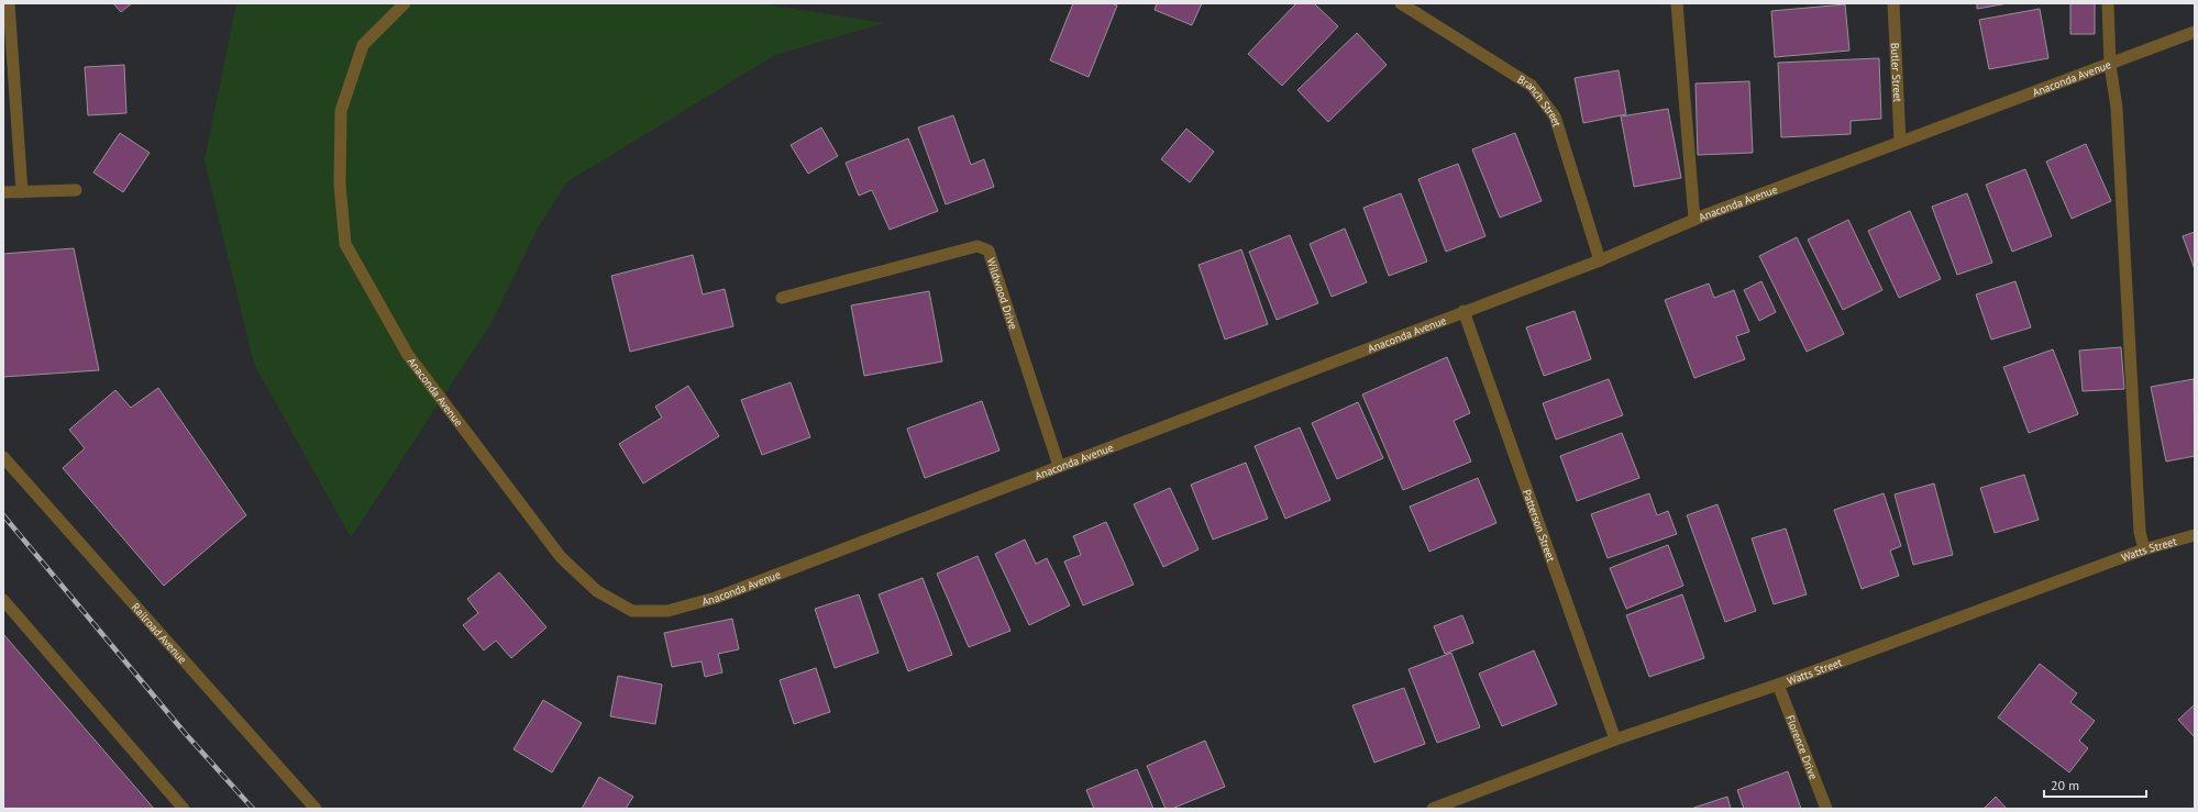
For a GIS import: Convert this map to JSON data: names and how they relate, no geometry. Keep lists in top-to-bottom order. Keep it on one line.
{"streets":{"street":["Butler Street","Anaconda Avenue","Branch Street","Wildwood Drive","Patterson Street","Watts Street","Railroad Avenue","Florence Drive"]},"crossings":[["Butler Street","Anaconda Avenue"],["Anaconda Avenue","Branch Street"],["Anaconda Avenue","Wildwood Drive"],["Anaconda Avenue","Patterson Street"],["Patterson Street","Watts Street"],["Watts Street","Florence Drive"]],"scale_bar":"20 m"}
